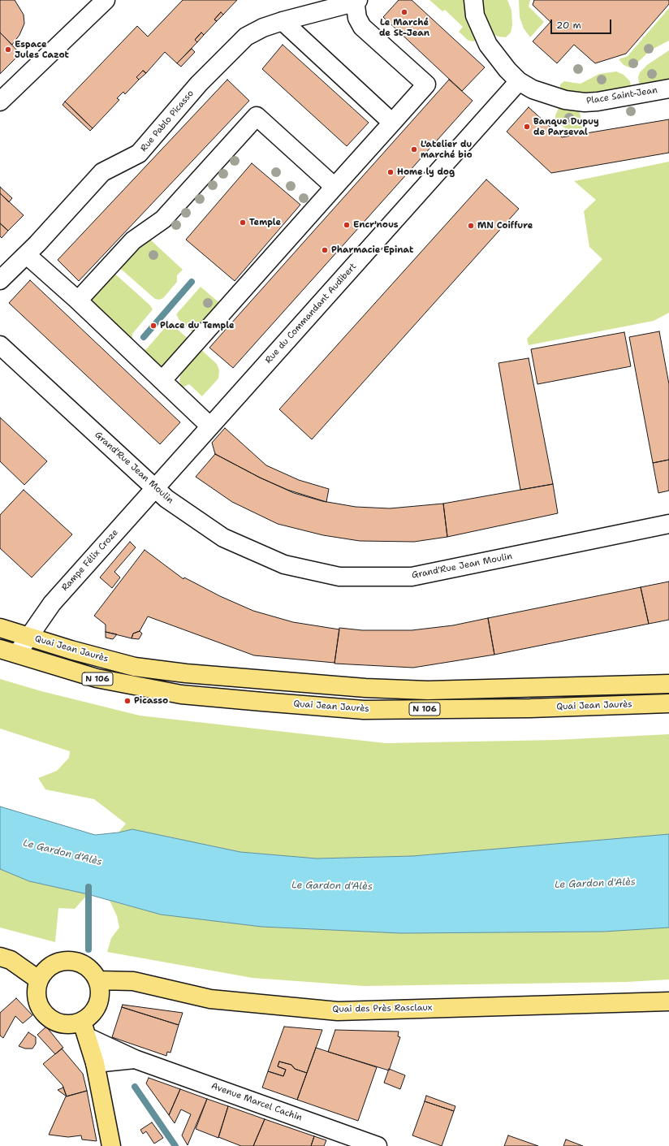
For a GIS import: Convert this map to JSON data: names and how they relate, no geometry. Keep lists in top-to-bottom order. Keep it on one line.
{"streets":{"main road":["Quai Jean Jaurès","N 106","Quai des Près Rasclaux"],"street":["Place Saint-Jean","Rue Pablo Picasso","Rue du Commandant Audibert","Grand'Rue Jean Moulin","Rampe Félix Croze","Avenue Marcel Cachin"]},"crossings":[["Place Saint-Jean","Rue du Commandant Audibert"],["Rue du Commandant Audibert","Grand'Rue Jean Moulin"],["Rue du Commandant Audibert","Rampe Félix Croze"],["Grand'Rue Jean Moulin","Rampe Félix Croze"],["Rampe Félix Croze","Quai Jean Jaurès"],["Quai des Près Rasclaux","Avenue Marcel Cachin"]],"water":["Le Gardon d'Alès"],"places":["Le Marché de St-Jean","Espace Jules Cazot","Banque Dupuy de Parseval","L'atelier du marché bio","Home ly dog","Temple","Encr'nous","MN Coiffure","Pharmacie Epinat","Place du Temple","Picasso"],"scale_bar":"20 m"}
